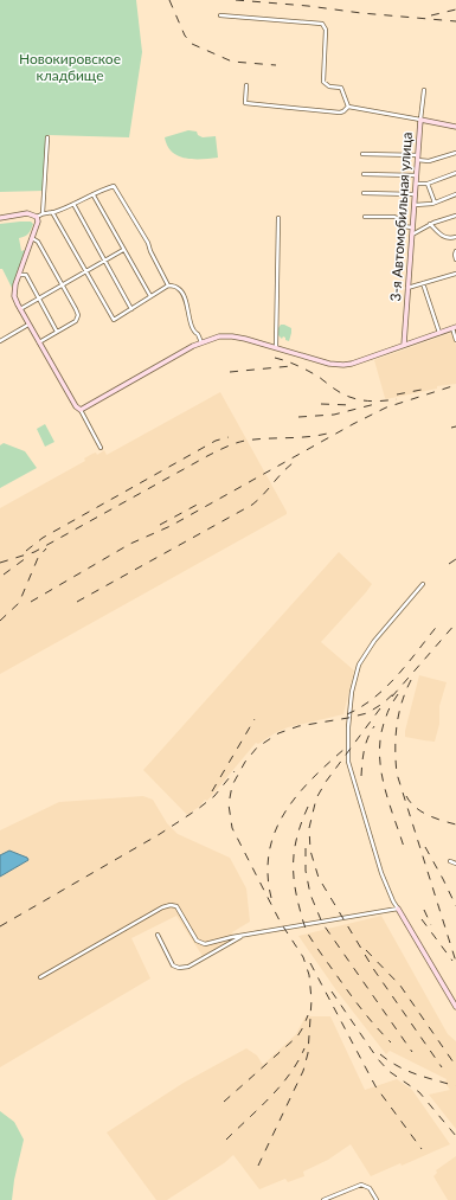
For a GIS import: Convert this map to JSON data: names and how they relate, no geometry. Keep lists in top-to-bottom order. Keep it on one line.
{"streets":{"street":["3-я Автомобильная улица"]},"parks":["Новокировское кладбище"]}
